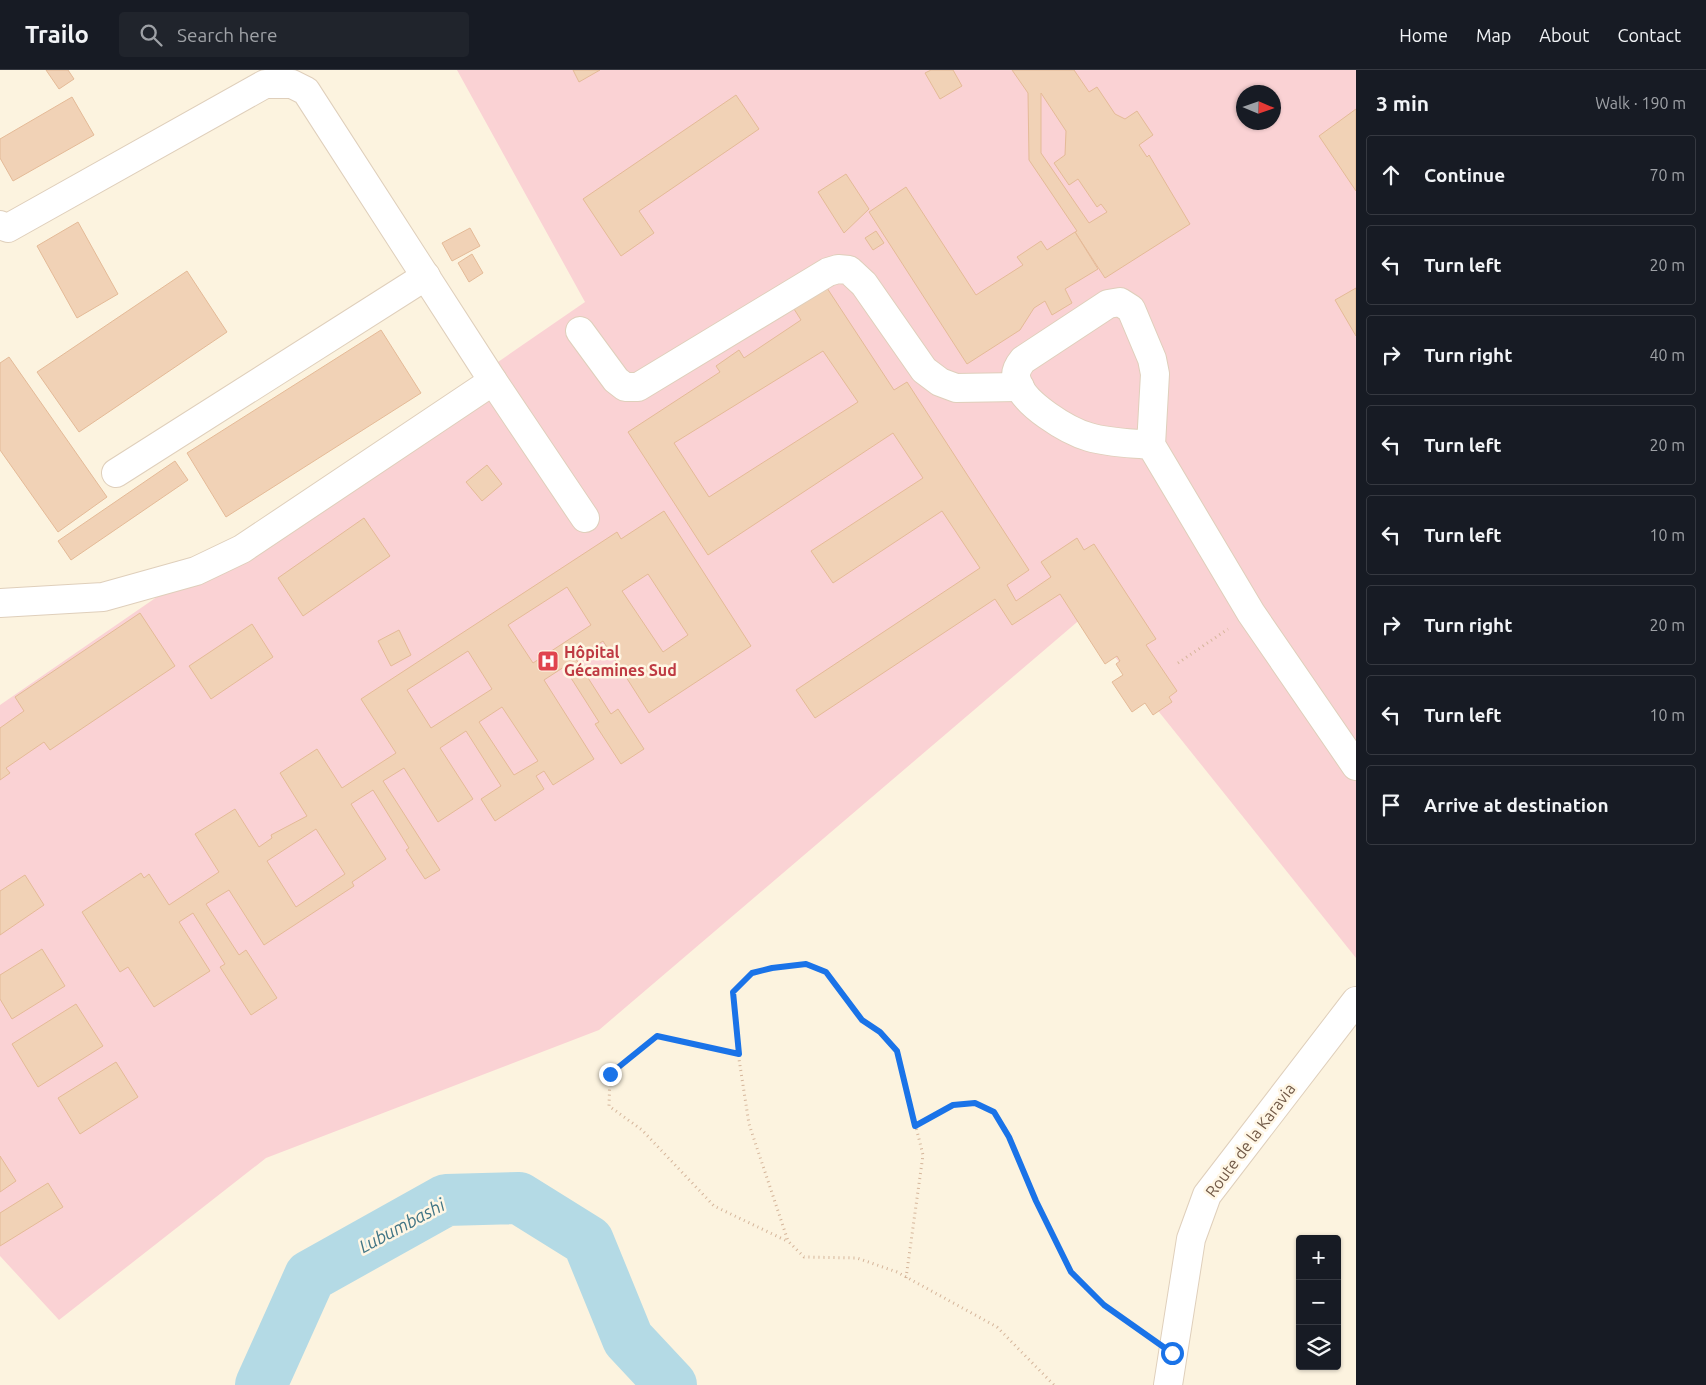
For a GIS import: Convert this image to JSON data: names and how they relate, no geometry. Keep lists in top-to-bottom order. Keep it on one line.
{"streets":{"street":["Route de la Karavia"]},"water":["Lubumbashi"],"places":{"hospital":["Hôpital Gécamines Sud"]},"north":"right","page":{"header":"Trailo","search":"Search here","nav":["Home","Map","About","Contact"],"heading":["3 min","Walk · 190 m"],"list":[["Continue","70 m"],["Turn left","20 m"],["Turn right","40 m"],["Turn left","20 m"],["Turn left","10 m"],["Turn right","20 m"],["Turn left","10 m"],"Arrive at destination"],"map_buttons":["+","−"]}}
